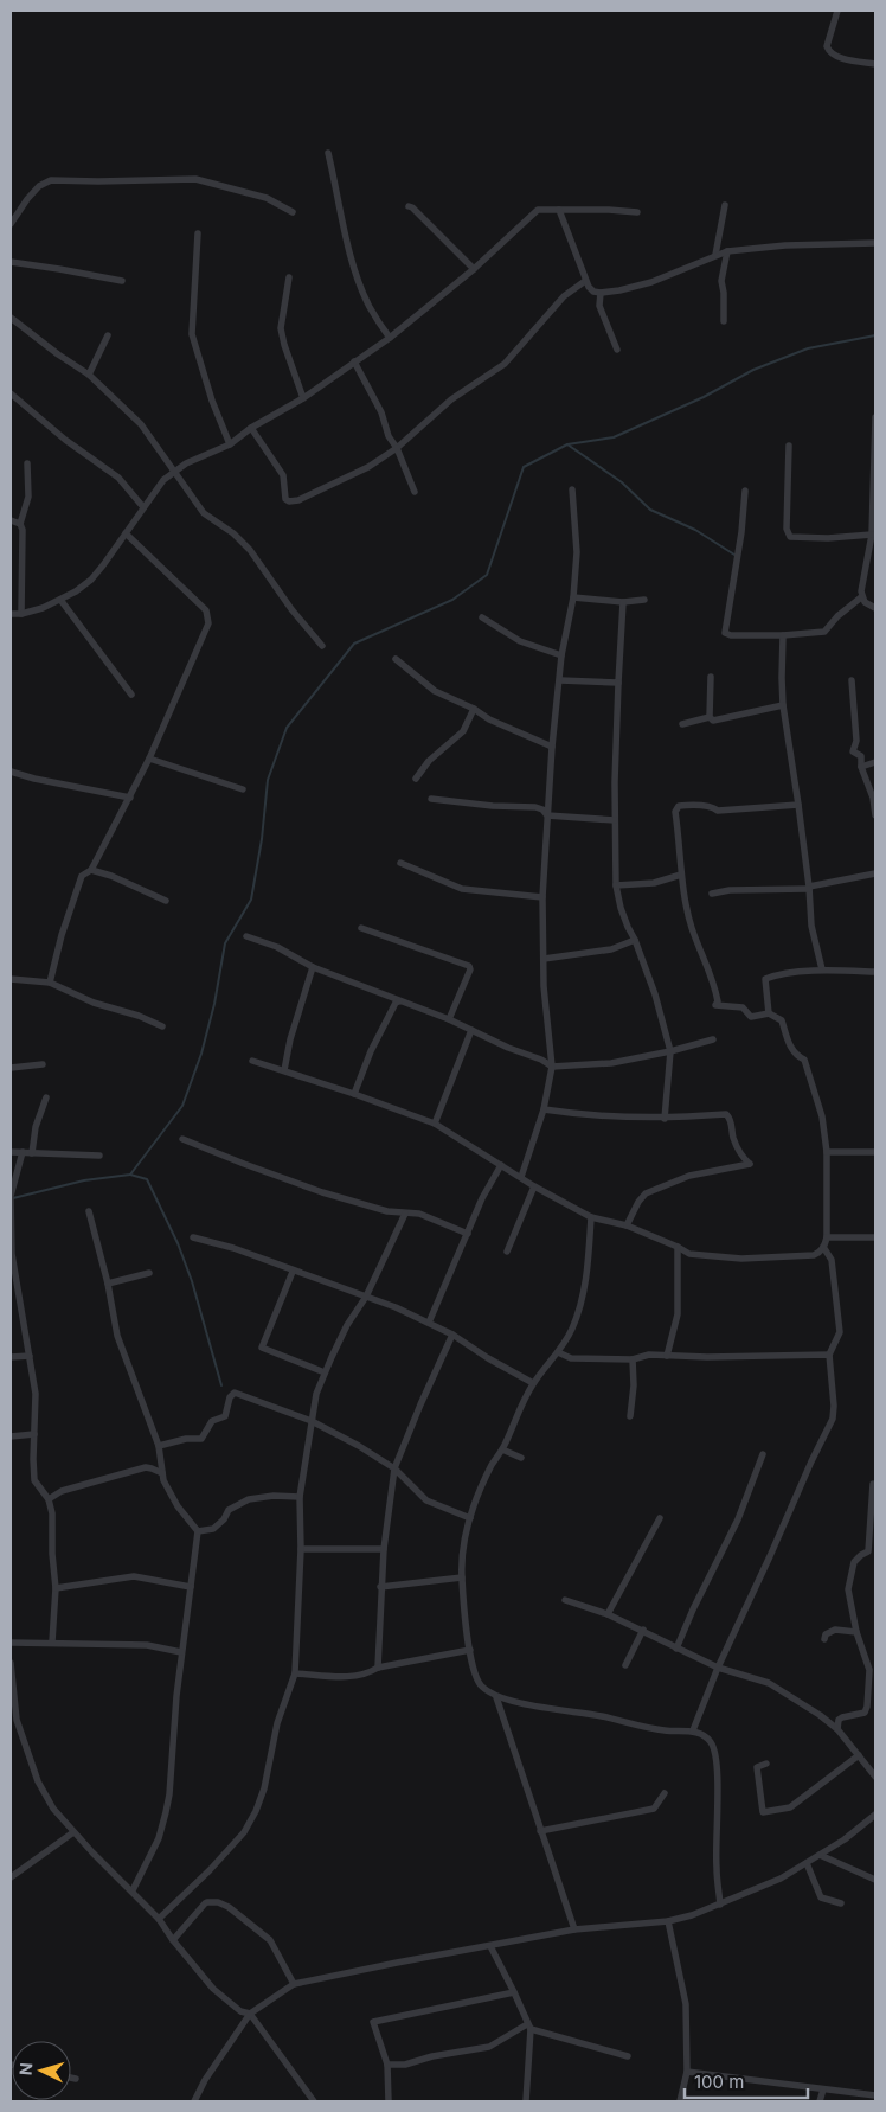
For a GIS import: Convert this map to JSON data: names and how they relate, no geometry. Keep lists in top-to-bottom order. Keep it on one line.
{"scale_bar":"100 m","north":"left"}
